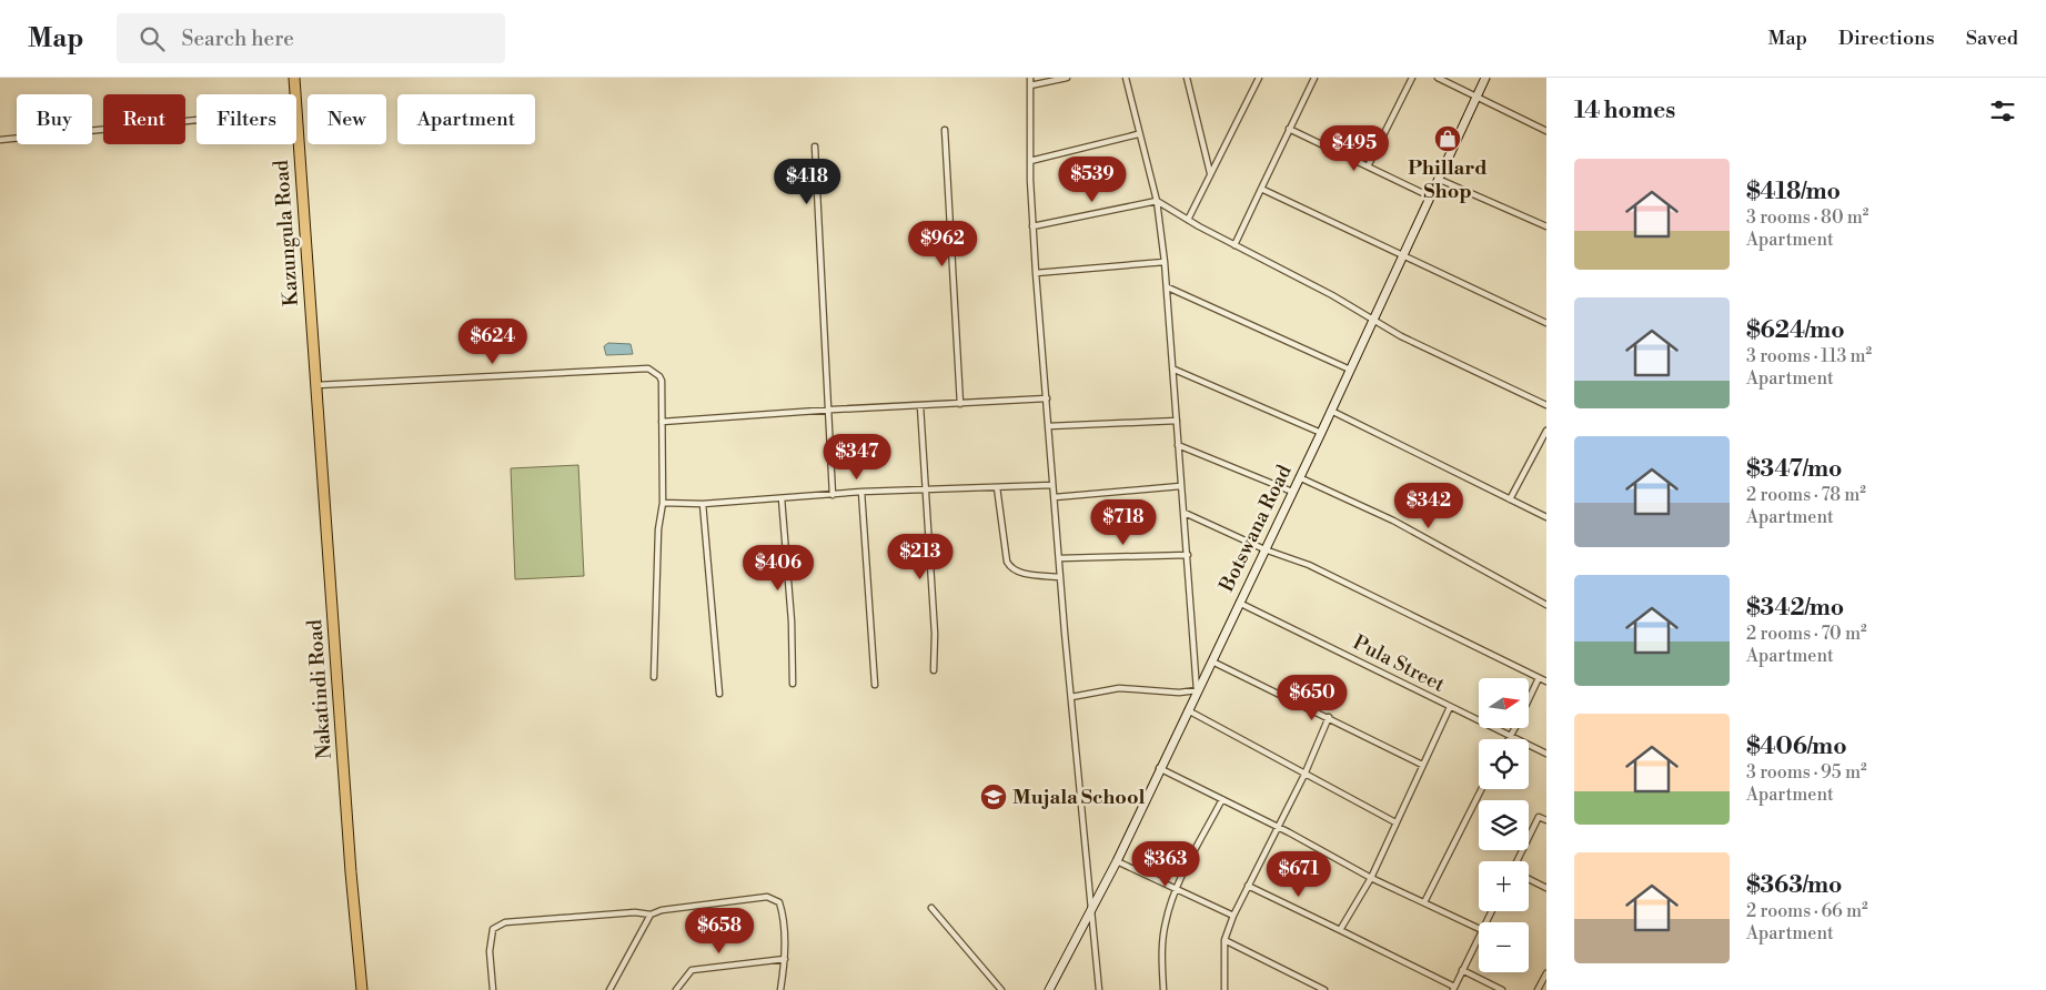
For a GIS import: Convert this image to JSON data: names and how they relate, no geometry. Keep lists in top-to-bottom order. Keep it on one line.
{"streets":{"highway":["Kazungula Road","Nakatindi Road"],"street":["Botswana Road","Pula Street"]},"crossings":[["Kazungula Road","Nakatindi Road"],["Botswana Road","Pula Street"]],"places":{"shop":["Phillard Shop"],"school or university":["Mujala School"]},"north":"right","page":{"header":"Map","search":"Search here","nav":["Map","Directions","Saved"],"heading":"14 homes","chip":["Buy","Rent","Filters","New","Apartment"],"price":["$495","$539","$418","$962","$624","$347","$342","$718","$213","$406","$650","$363","$671","$658"],"list":[{"name":"$418/mo","note":"3 rooms · 80 m² · Apartment"},{"name":"$624/mo","note":"3 rooms · 113 m² · Apartment"},{"name":"$347/mo","note":"2 rooms · 78 m² · Apartment"},{"name":"$342/mo","note":"2 rooms · 70 m² · Apartment"},{"name":"$406/mo","note":"3 rooms · 95 m² · Apartment"},{"name":"$363/mo","note":"2 rooms · 66 m² · Apartment"}],"map_buttons":["+","−"]}}
